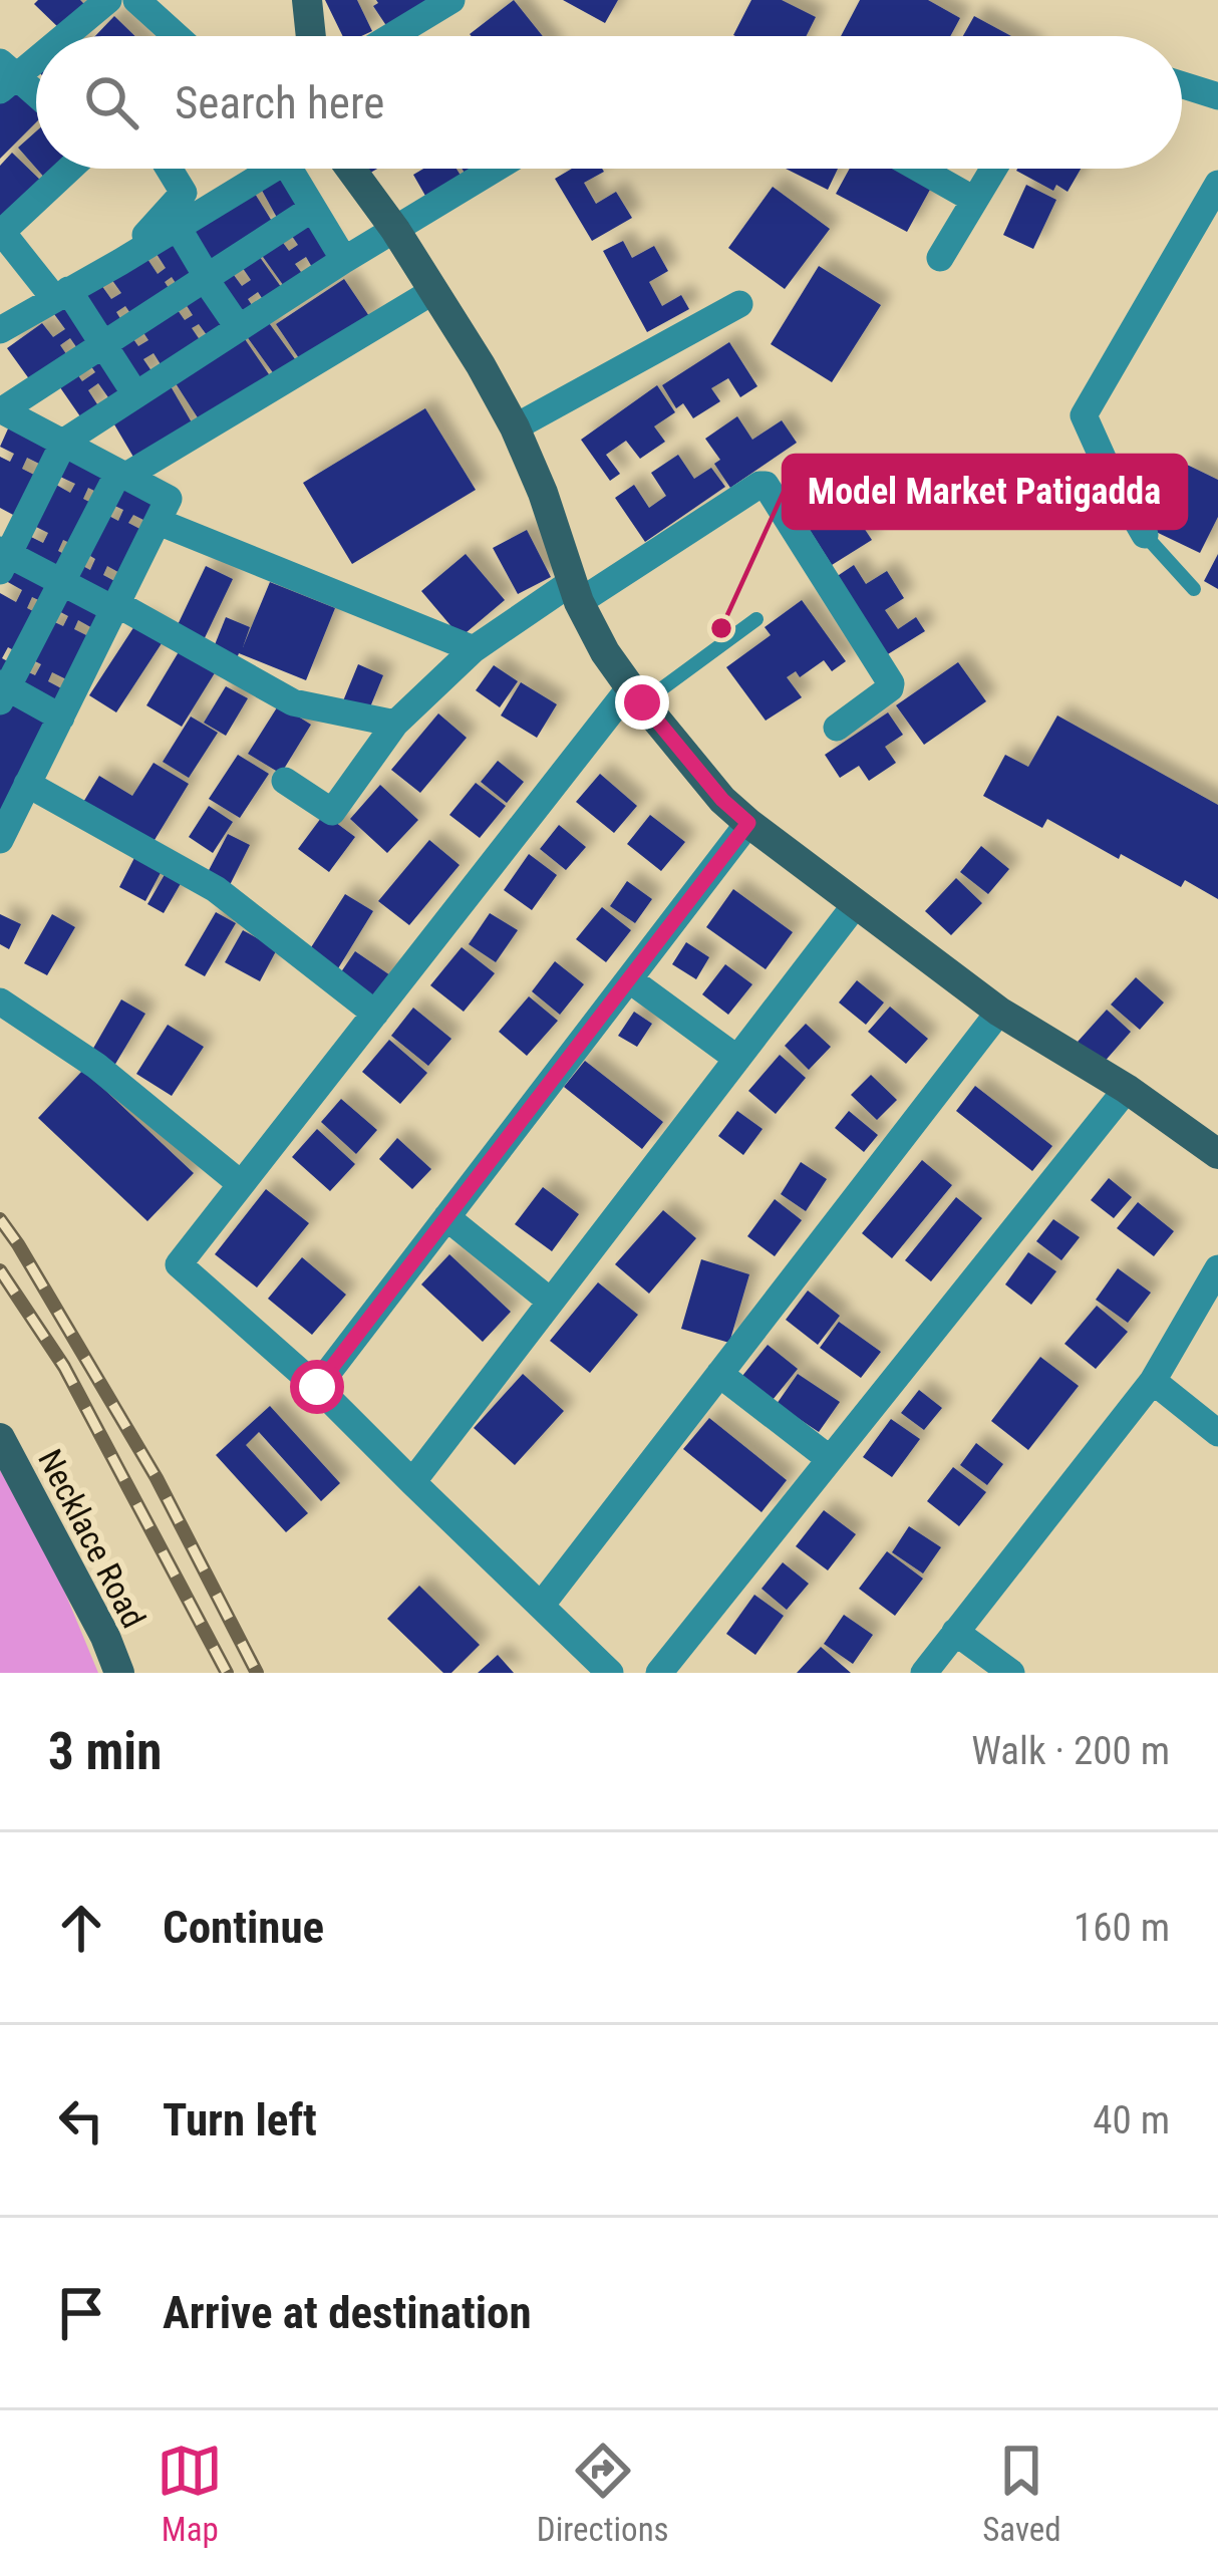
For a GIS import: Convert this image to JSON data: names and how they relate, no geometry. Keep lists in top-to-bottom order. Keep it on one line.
{"streets":{"street":["Necklace Road"]},"places":["Model Market Patigadda"],"page":{"search":"Search here","heading":["3 min","Walk · 200 m"],"list":[["Continue","160 m"],["Turn left","40 m"],"Arrive at destination"],"nav":["Map","Directions","Saved"]}}
